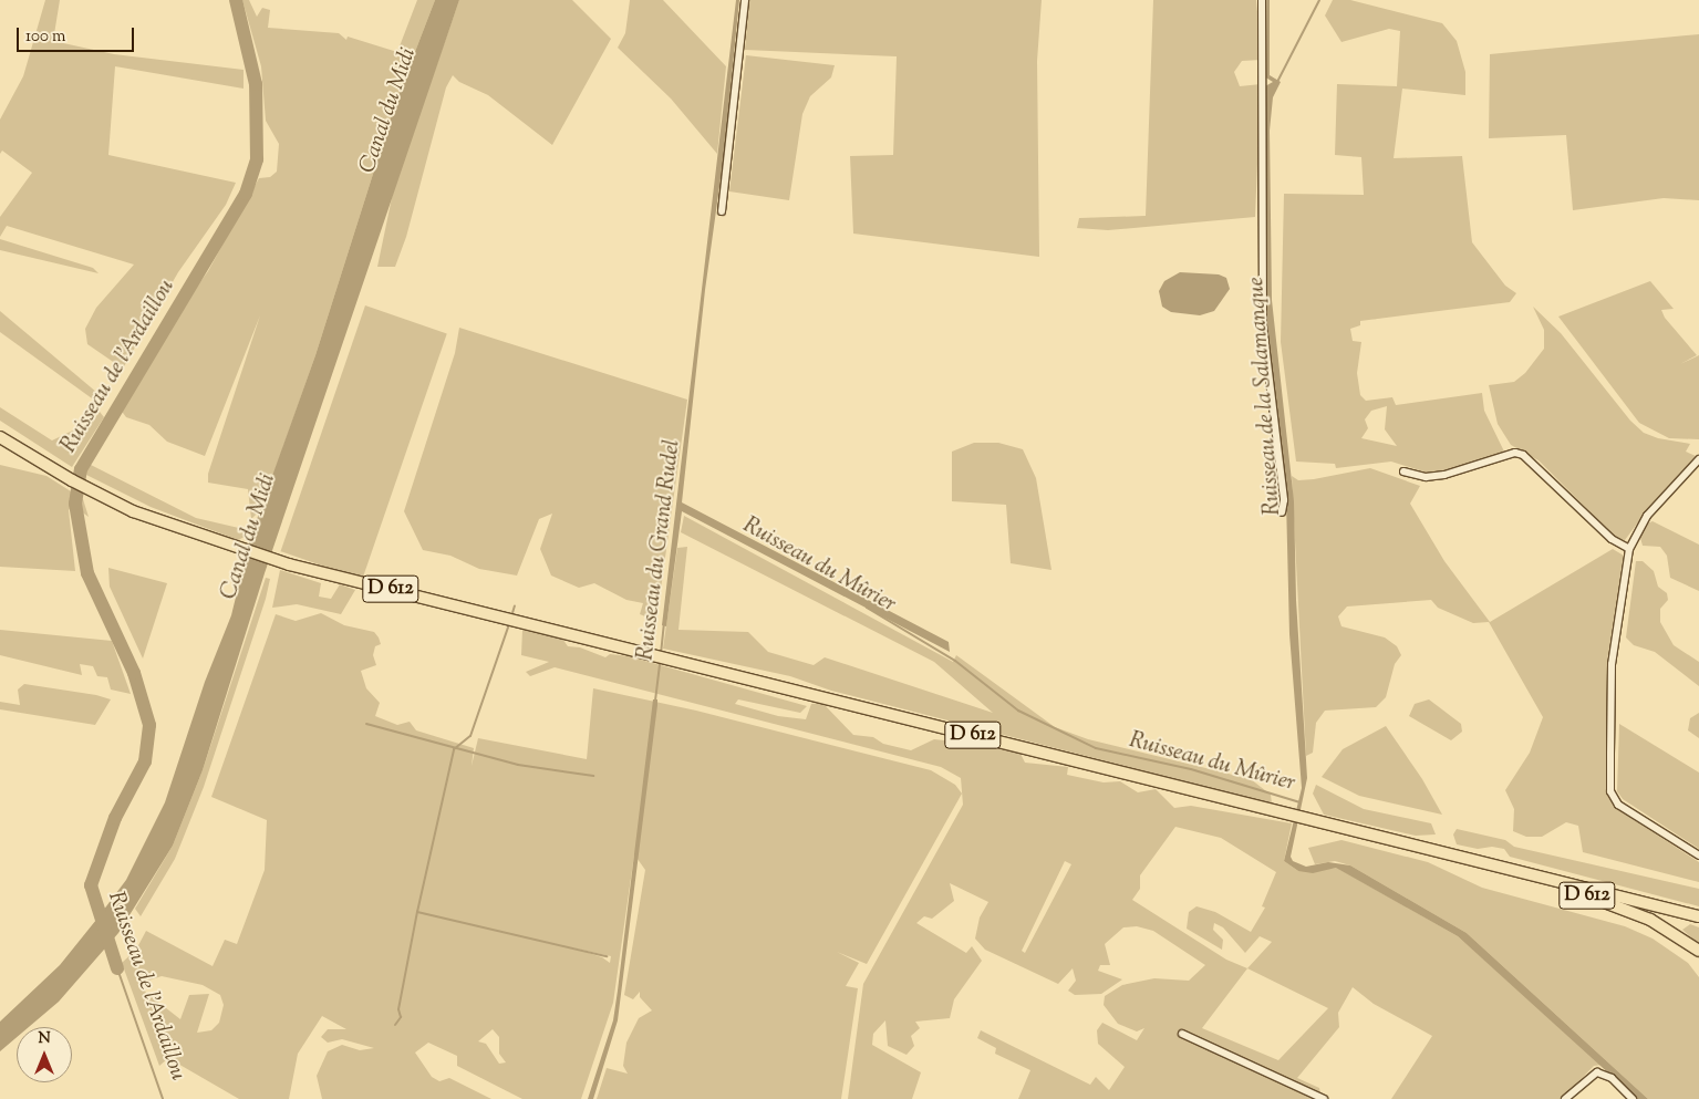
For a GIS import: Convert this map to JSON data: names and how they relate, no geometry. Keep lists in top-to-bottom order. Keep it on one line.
{"streets":{"highway":["D 612"]},"water":["Canal du Midi","Ruisseau de l'Ardaillou","Ruisseau de la Salamanque","Ruisseau du Grand Rudel","Ruisseau du Mûrier"],"scale_bar":"100 m","north":"top"}
